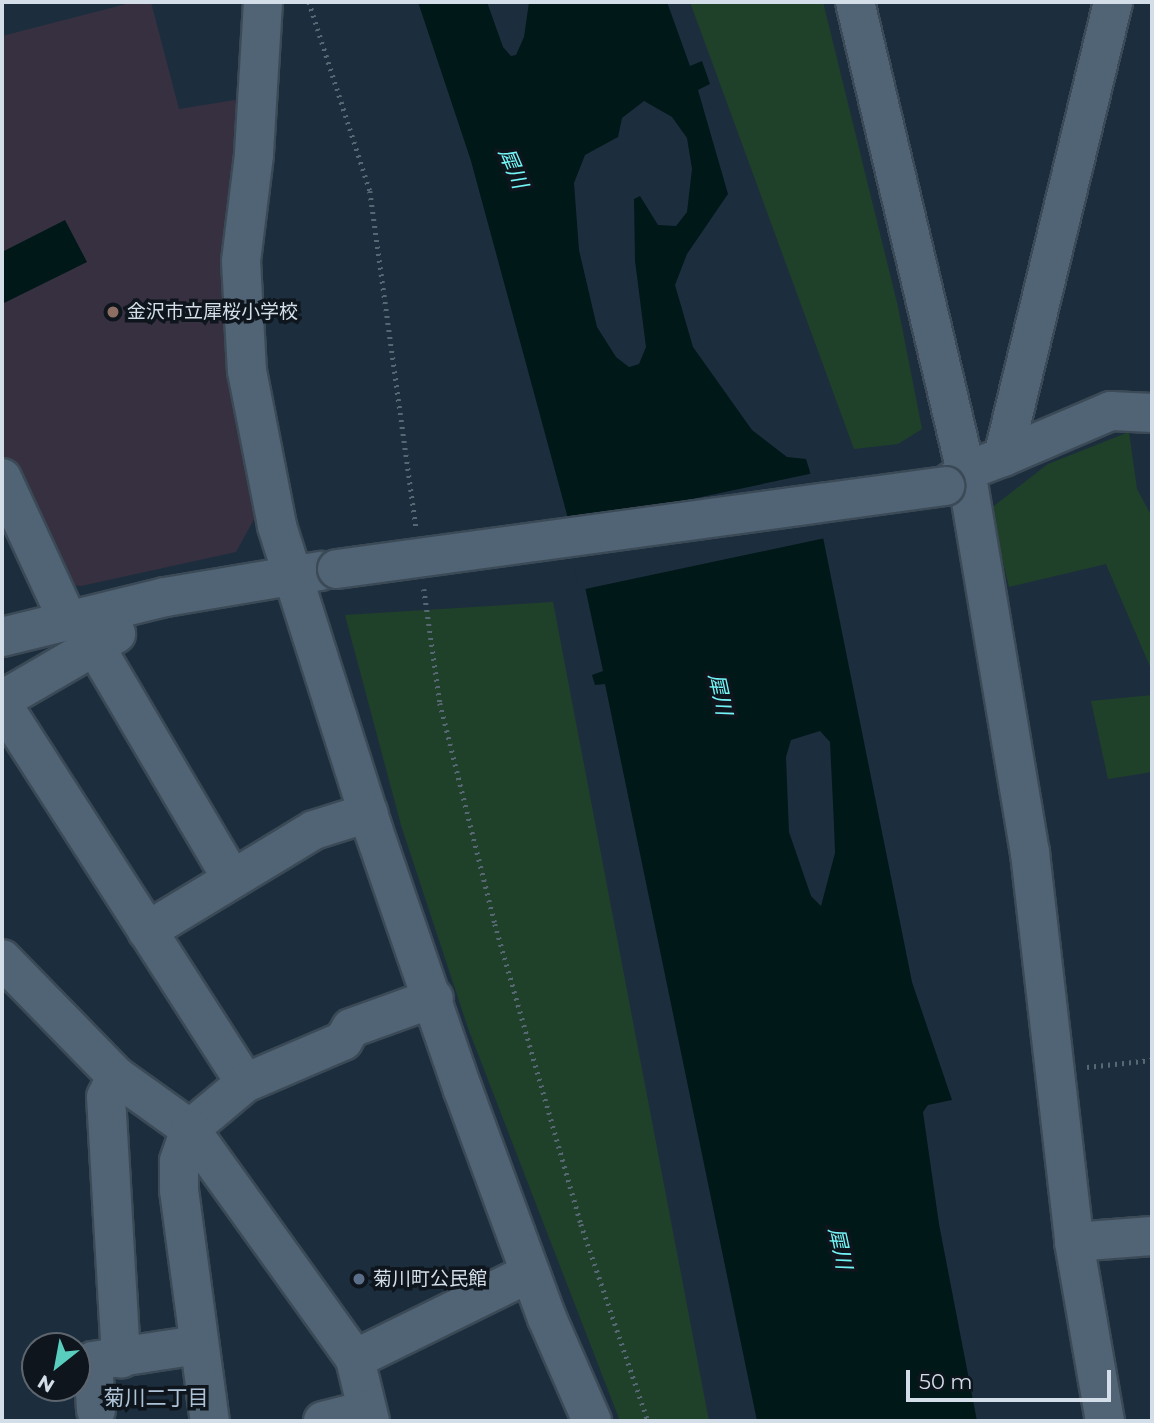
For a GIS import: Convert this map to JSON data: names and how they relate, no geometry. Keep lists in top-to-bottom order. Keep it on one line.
{"districts":["菊川二丁目"],"water":["犀川"],"places":["金沢市立犀桜小学校","菊川町公民館"],"scale_bar":"50 m","north":"bottom left"}
